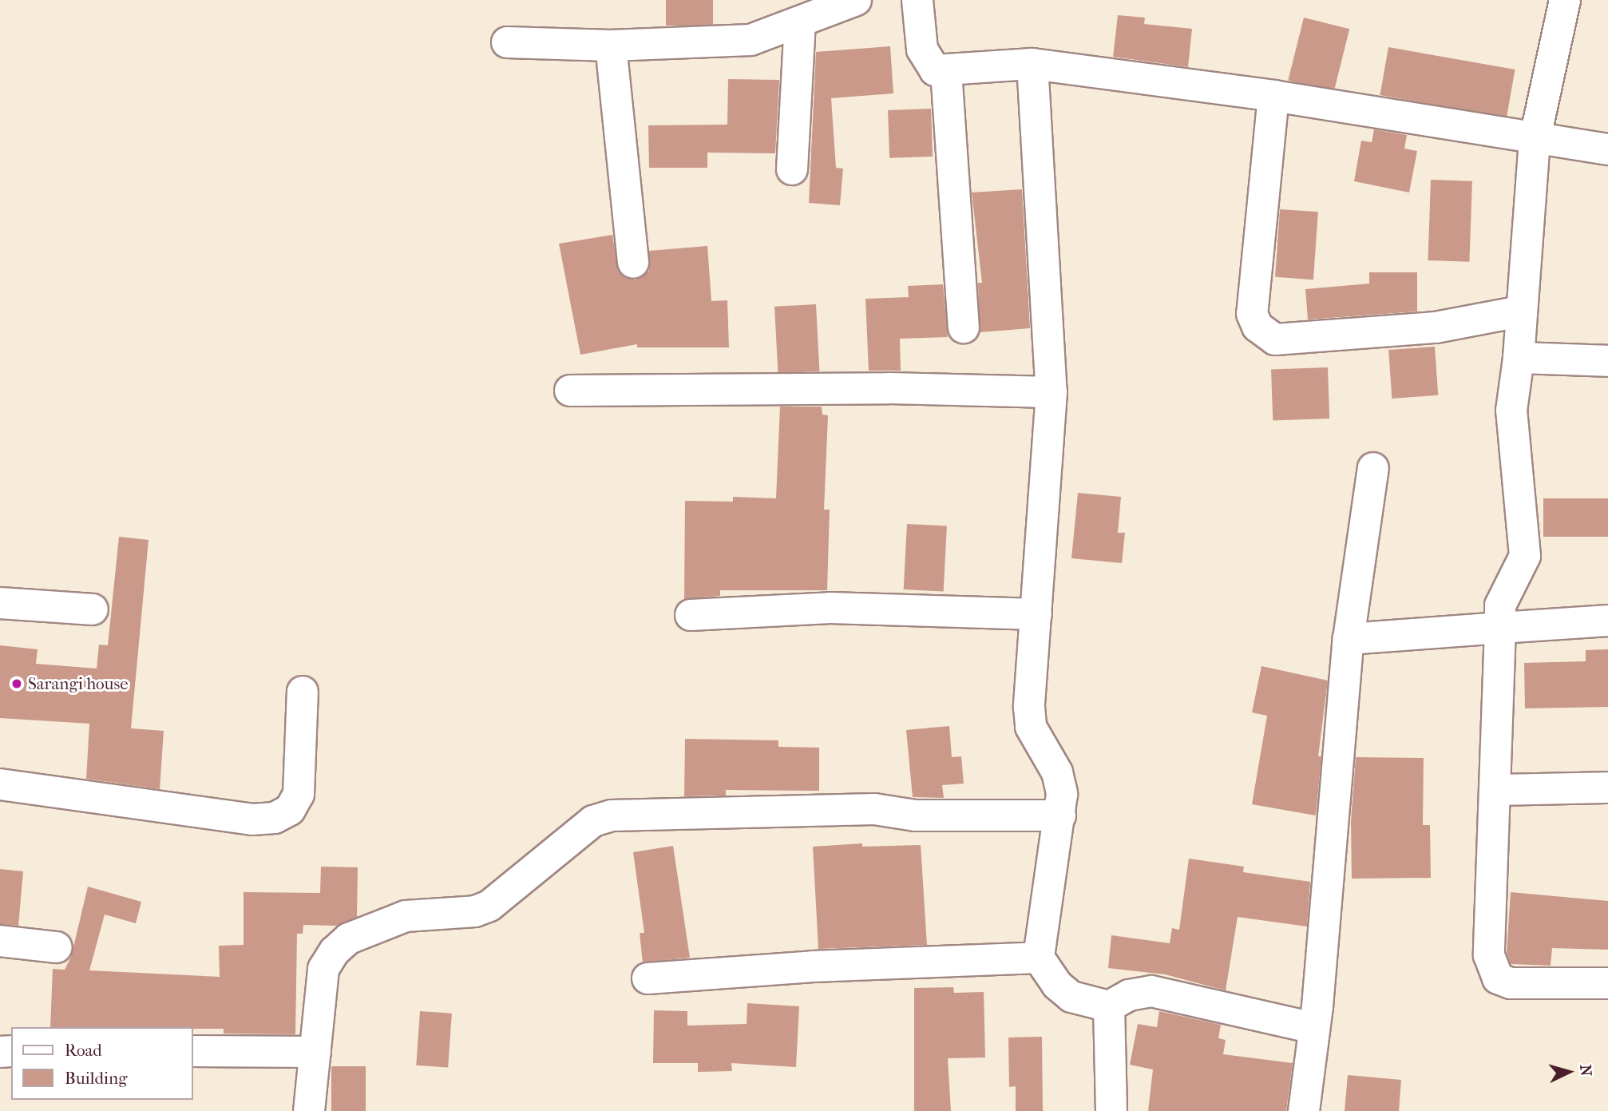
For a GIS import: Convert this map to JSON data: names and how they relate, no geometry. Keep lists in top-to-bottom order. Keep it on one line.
{"places":["Sarangi house"],"legend":["Road","Building"],"north":"right"}
